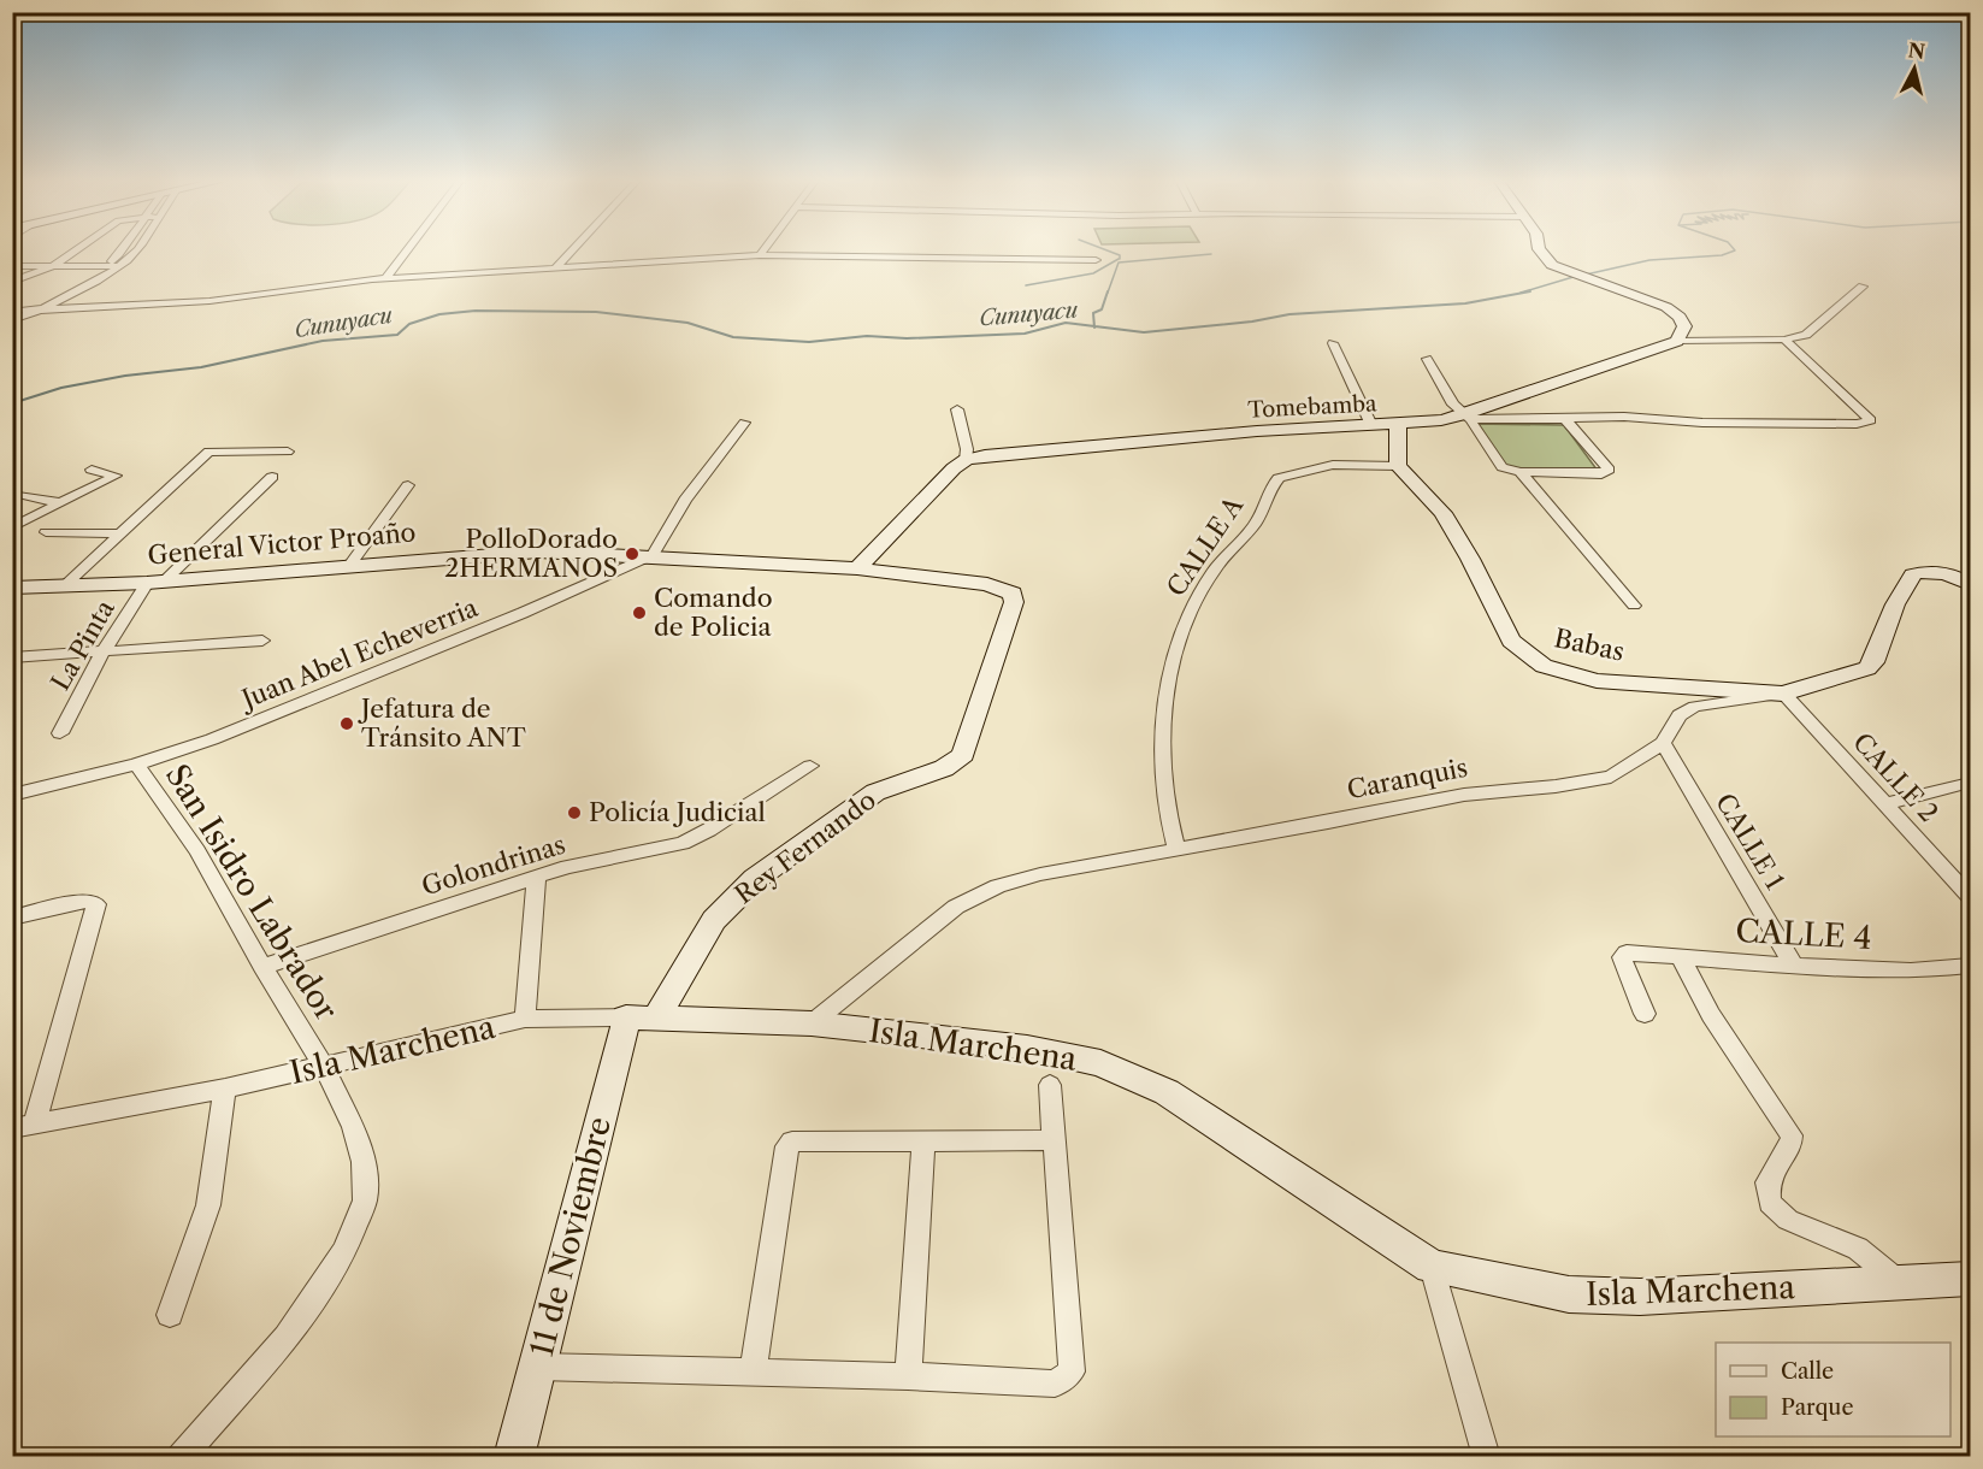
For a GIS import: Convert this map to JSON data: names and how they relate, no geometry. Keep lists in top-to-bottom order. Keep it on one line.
{"streets":{"street":["Tomebamba","General Victor Proaño","CALLE A","La Pinta","Babas","Juan Abel Echeverria","CALLE 2","Caranquis","CALLE 1","Rey Fernando","Golondrinas","San Isidro Labrador","CALLE 4","Isla Marchena","11 de Noviembre"]},"crossings":[["General Victor Proaño","La Pinta"],["General Victor Proaño","Juan Abel Echeverria"],["General Victor Proaño","Rey Fernando"],["CALLE A","Babas"],["CALLE A","Caranquis"],["Babas","CALLE 2"],["Babas","Caranquis"],["Juan Abel Echeverria","San Isidro Labrador"],["CALLE 2","Caranquis"],["Caranquis","CALLE 1"],["Caranquis","Isla Marchena"],["CALLE 1","CALLE 4"],["Rey Fernando","Isla Marchena"],["Rey Fernando","11 de Noviembre"],["Golondrinas","San Isidro Labrador"],["San Isidro Labrador","Isla Marchena"],["Isla Marchena","11 de Noviembre"]],"water":["Cunuyacu"],"places":["PolloDorado 2HERMANOS","Comando de Policia","Jefatura de Tránsito ANT","Policía Judicial"],"legend":["Calle","Parque"],"north":"top"}
